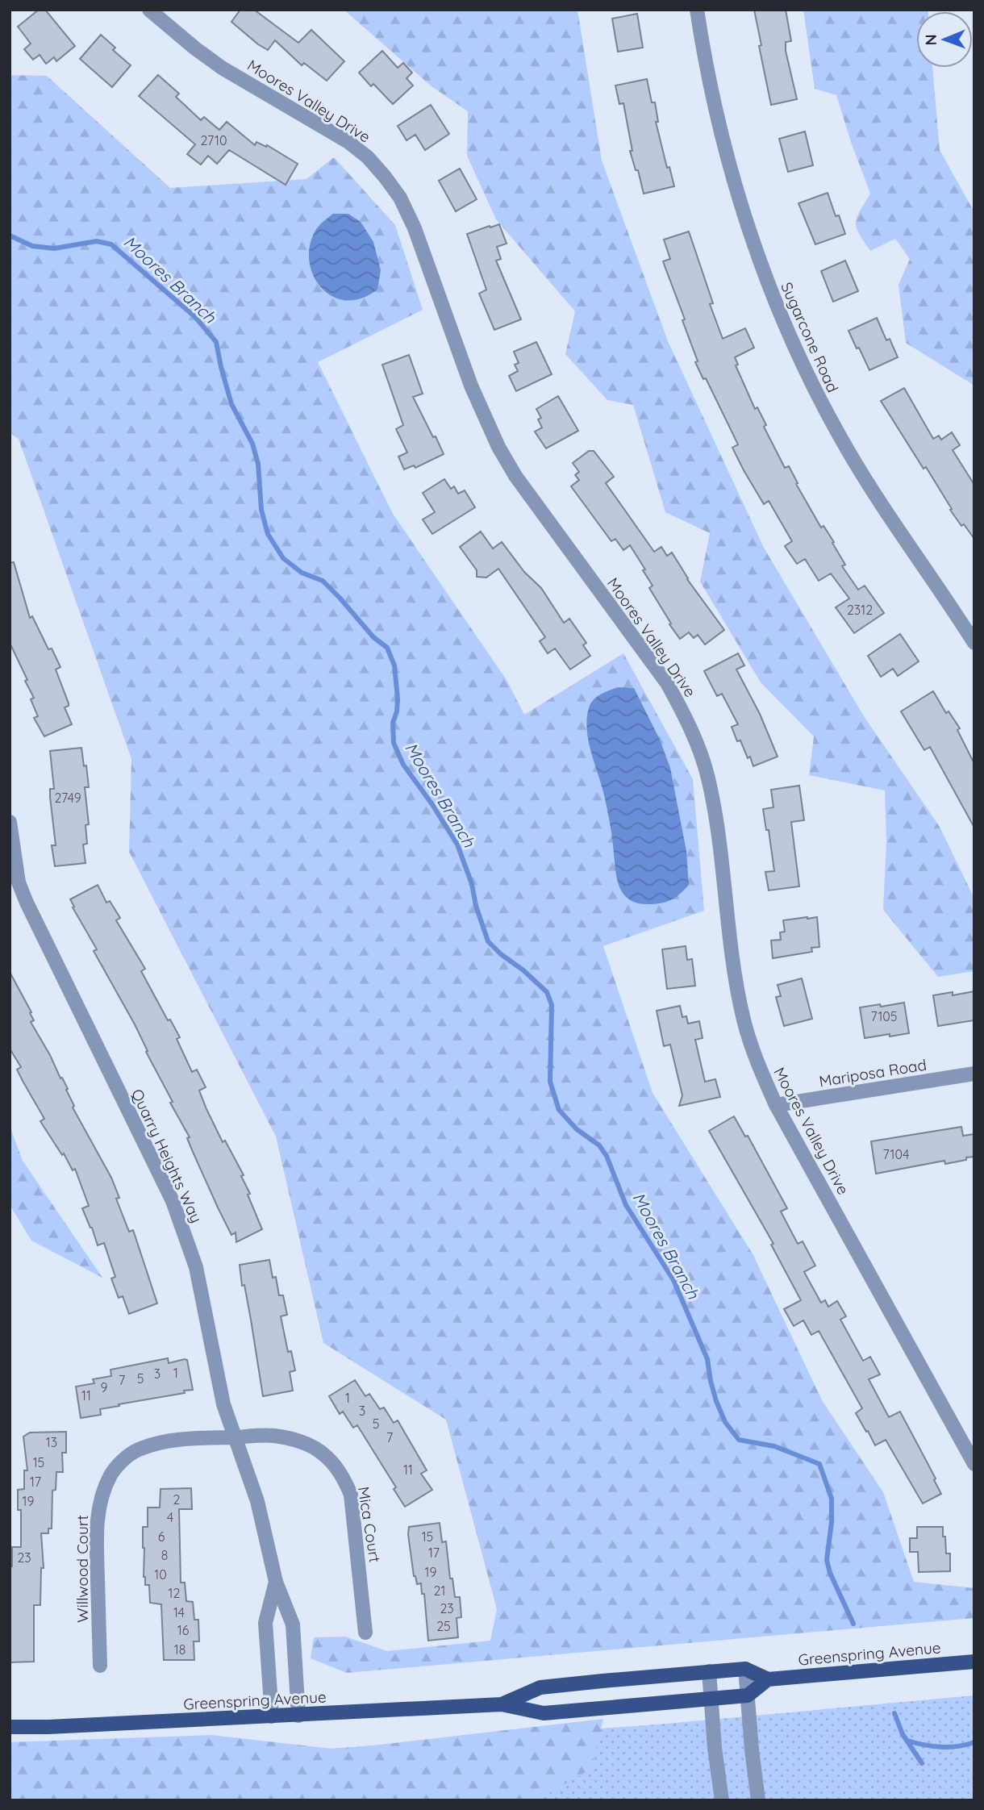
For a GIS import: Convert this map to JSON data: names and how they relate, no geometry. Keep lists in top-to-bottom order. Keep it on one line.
{"streets":{"main road":["Greenspring Avenue"],"street":["Moores Valley Drive","Sugarcone Road","Mariposa Road","Quarry Heights Way","Mica Court","Willwood Court"]},"crossings":[["Moores Valley Drive","Mariposa Road"],["Quarry Heights Way","Mica Court"],["Quarry Heights Way","Willwood Court"],["Quarry Heights Way","Greenspring Avenue"],["Mica Court","Willwood Court"]],"water":["Moores Branch"],"house_numbers":["2710","2312","2749","7105","7104","1","3","5","7","9","11","1","3","5","7","13","15","11","17","2","19","4","6","15","17","8","23","19","10","21","12","23","14","25","16","18"],"north":"left"}
